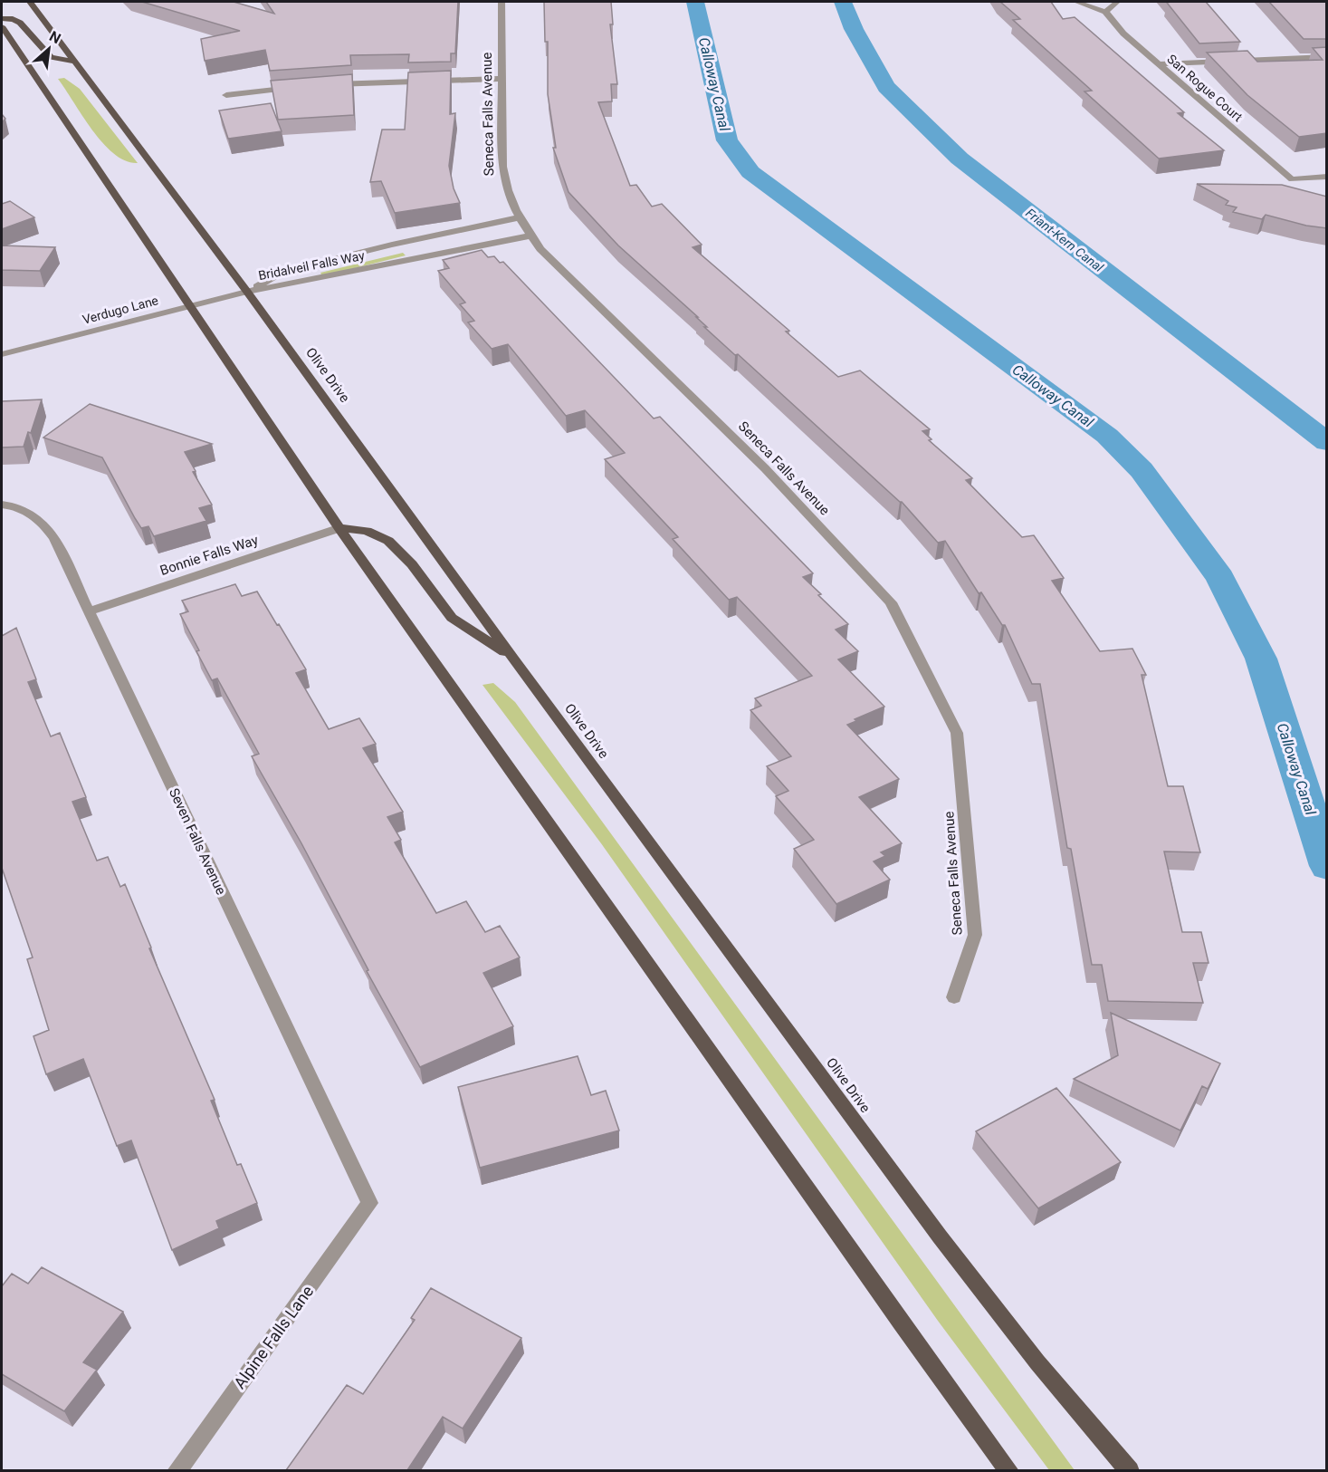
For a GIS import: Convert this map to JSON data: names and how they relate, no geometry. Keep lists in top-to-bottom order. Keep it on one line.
{"streets":{"main road":["Olive Drive"],"street":["San Rogue Court","Seneca Falls Avenue","Bridalveil Falls Way","Verdugo Lane","Bonnie Falls Way","Seven Falls Avenue","Alpine Falls Lane"]},"crossings":[["Seneca Falls Avenue","Bridalveil Falls Way"],["Bridalveil Falls Way","Verdugo Lane"],["Bridalveil Falls Way","Olive Drive"],["Verdugo Lane","Olive Drive"],["Bonnie Falls Way","Seven Falls Avenue"],["Seven Falls Avenue","Alpine Falls Lane"]],"water":["Calloway Canal","Friant-Kern Canal"],"north":"top right"}
